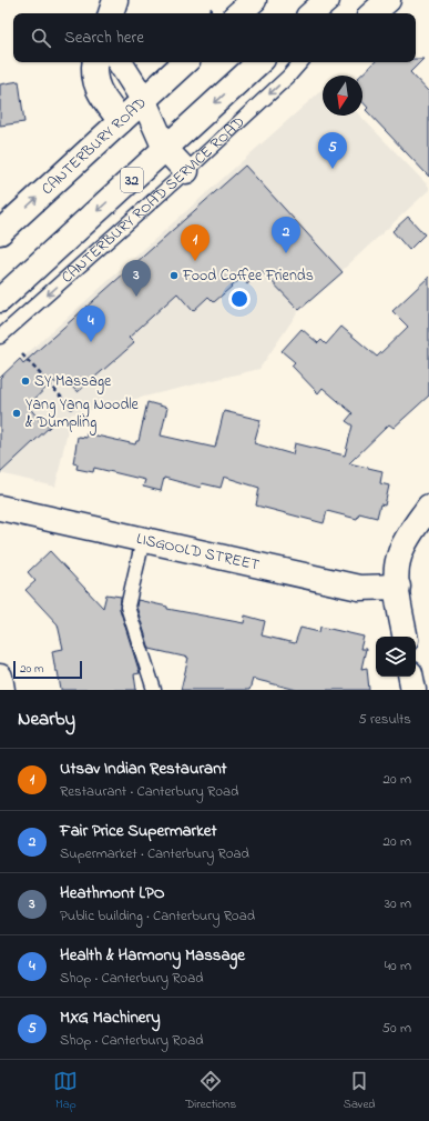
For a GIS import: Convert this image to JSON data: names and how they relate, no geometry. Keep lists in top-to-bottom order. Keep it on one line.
{"streets":{"main road":["CANTERBURY ROAD","32","LISGOOLD STREET"],"lane":["CANTERBURY ROAD SERVICE ROAD"]},"one_way":["CANTERBURY ROAD SERVICE ROAD"],"places":["Food Coffee Friends","SY Massage","Yang Yang Noodle & Dumpling"],"scale_bar":"20 m","north":"bottom","page":{"search":"Search here","pins":["5","2","1","3","4"],"scale":"20 m","heading":["Nearby","5 results"],"list":[{"mark":"1","name":"Utsav Indian Restaurant","note":"Restaurant · Canterbury Road","value":"20 m"},{"mark":"2","name":"Fair Price Supermarket","note":"Supermarket · Canterbury Road","value":"20 m"},{"mark":"3","name":"Heathmont LPO","note":"Public building · Canterbury Road","value":"30 m"},{"mark":"4","name":"Health & Harmony Massage","note":"Shop · Canterbury Road","value":"40 m"},{"mark":"5","name":"MXG Machinery","note":"Shop · Canterbury Road","value":"50 m"}],"nav":["Map","Directions","Saved"]}}
